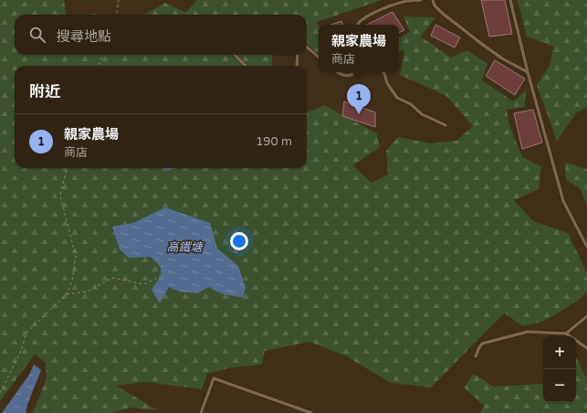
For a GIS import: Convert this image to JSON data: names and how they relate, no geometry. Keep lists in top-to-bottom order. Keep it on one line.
{"water":["高鐵塘"],"page":{"search":"搜尋地點","popup":["親家農場","商店"],"heading":"附近","pins":"1","list":[{"mark":"1","name":"親家農場","note":"商店","value":"190 m"}],"map_buttons":["+","−"]}}
